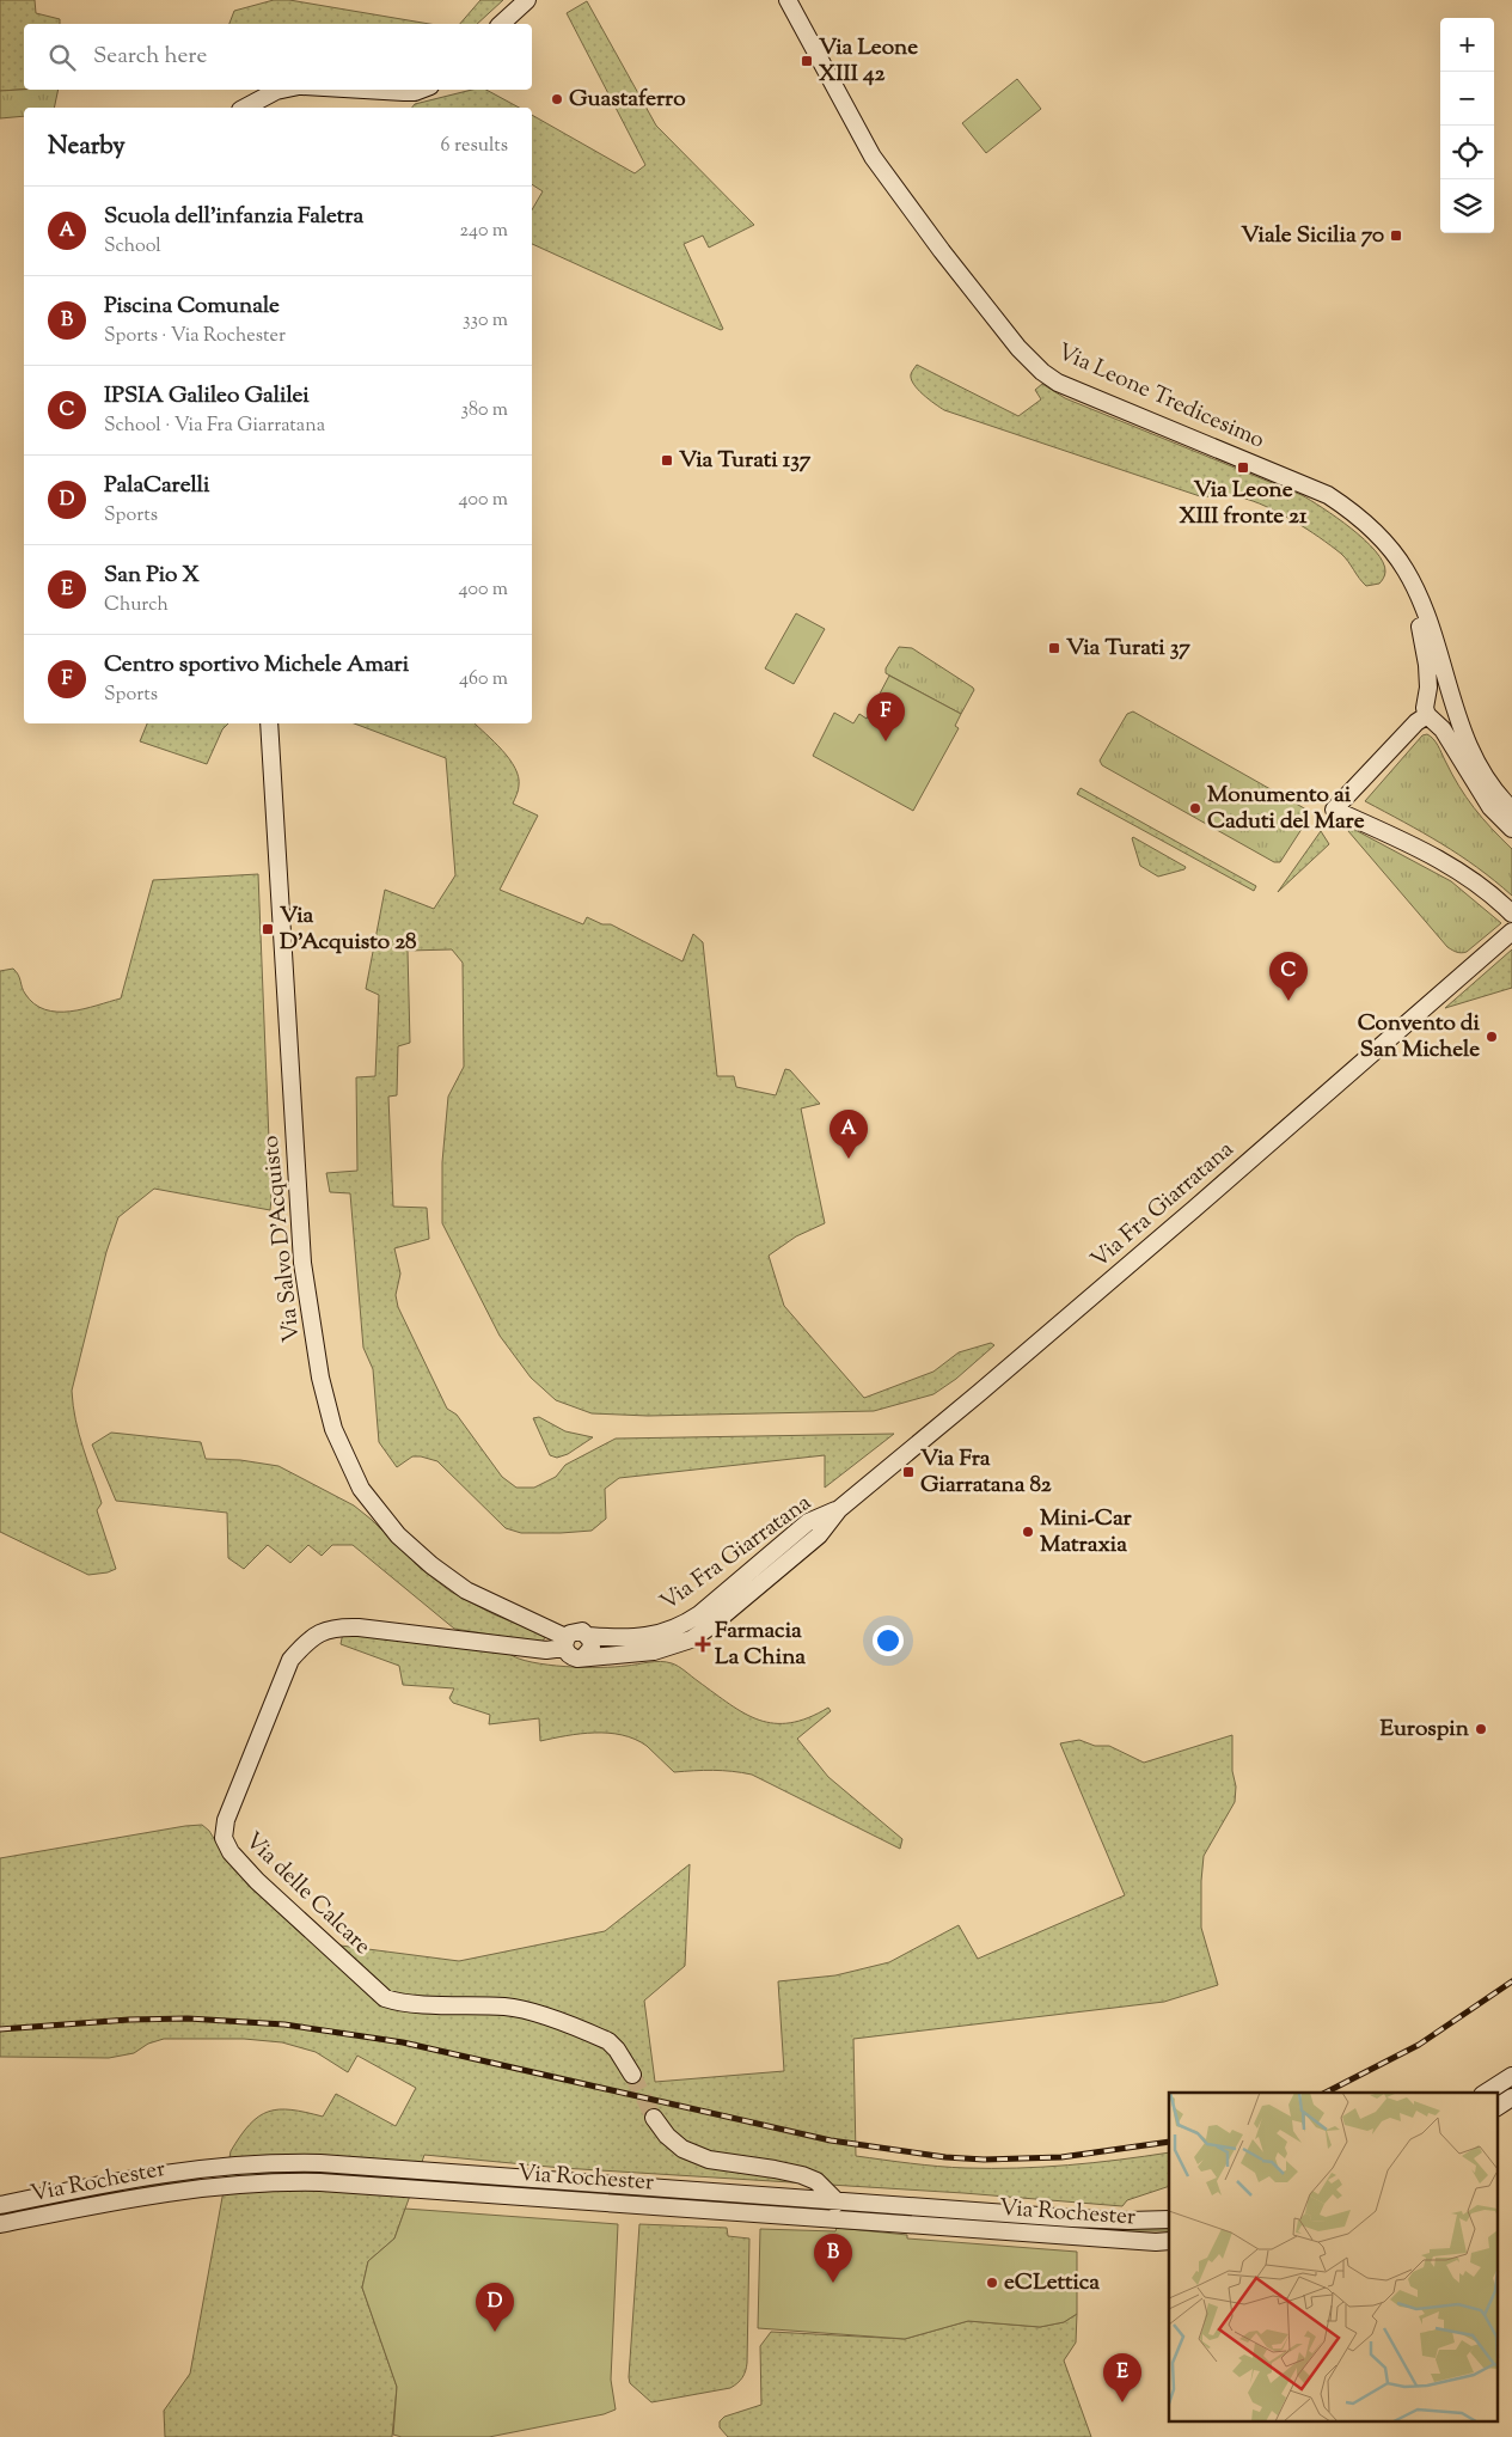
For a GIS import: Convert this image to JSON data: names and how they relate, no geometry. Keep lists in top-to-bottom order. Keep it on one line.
{"streets":{"main road":["Via Leone Tredicesimo","Via Fra Giarratana","Via Salvo D'Acquisto","Via delle Calcare","Via Rochester"]},"crossings":[["Via Fra Giarratana","Via Salvo D'Acquisto"],["Via Fra Giarratana","Via delle Calcare"],["Via Salvo D'Acquisto","Via delle Calcare"]],"places":{"transit":["Via Leone XIII 42","Viale Sicilia 70","Via Turati 137","Via Leone XIII fronte 21","Via Turati 37","Via D'Acquisto 28","Via Fra Giarratana 82"],"other":["Guastaferro","Monumento ai Caduti del Mare","Convento di San Michele","Mini-Car Matraxia","Eurospin","eCLettica"],"health":["Farmacia La China"]},"page":{"map_buttons":["+","−"],"search":"Search here","heading":["Nearby","6 results"],"list":[{"mark":"A","name":"Scuola dell'infanzia Faletra","note":"School","value":"240 m"},{"mark":"B","name":"Piscina Comunale","note":"Sports · Via Rochester","value":"330 m"},{"mark":"C","name":"IPSIA Galileo Galilei","note":"School · Via Fra Giarratana","value":"380 m"},{"mark":"D","name":"PalaCarelli","note":"Sports","value":"400 m"},{"mark":"E","name":"San Pio X","note":"Church","value":"400 m"},{"mark":"F","name":"Centro sportivo Michele Amari","note":"Sports","value":"460 m"}],"pins":["F","C","A","B","D","E"]}}
